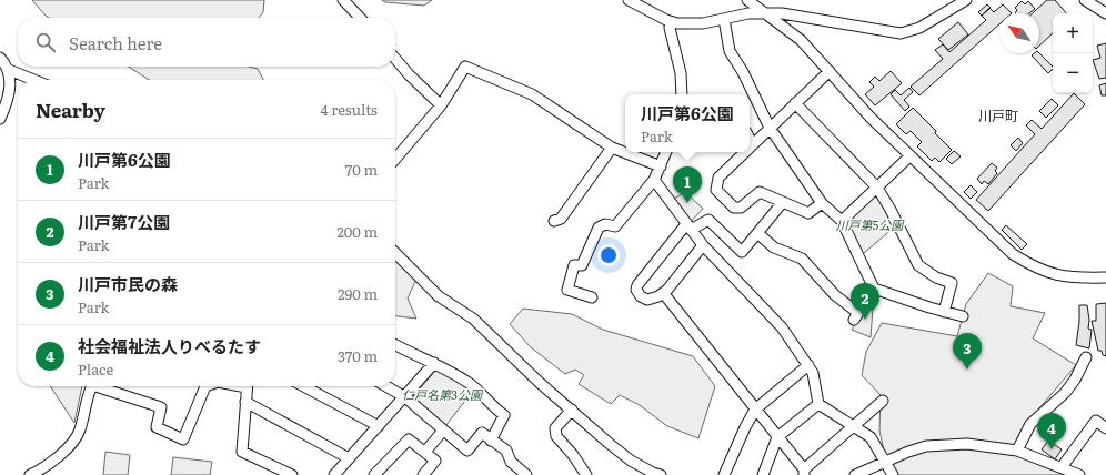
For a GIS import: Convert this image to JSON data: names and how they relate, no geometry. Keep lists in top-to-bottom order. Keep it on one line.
{"districts":["川戸町"],"parks":["川戸第5公園","仁戸名第3公園"],"north":"top left","page":{"map_buttons":["+","−"],"search":"Search here","heading":["Nearby","4 results"],"popup":["川戸第6公園","Park"],"list":[{"mark":"1","name":"川戸第6公園","note":"Park","value":"70 m"},{"mark":"2","name":"川戸第7公園","note":"Park","value":"200 m"},{"mark":"3","name":"川戸市民の森","note":"Park","value":"290 m"},{"mark":"4","name":"社会福祉法人りべるたす","note":"Place","value":"370 m"}],"pins":["1","2","3","4"]}}
